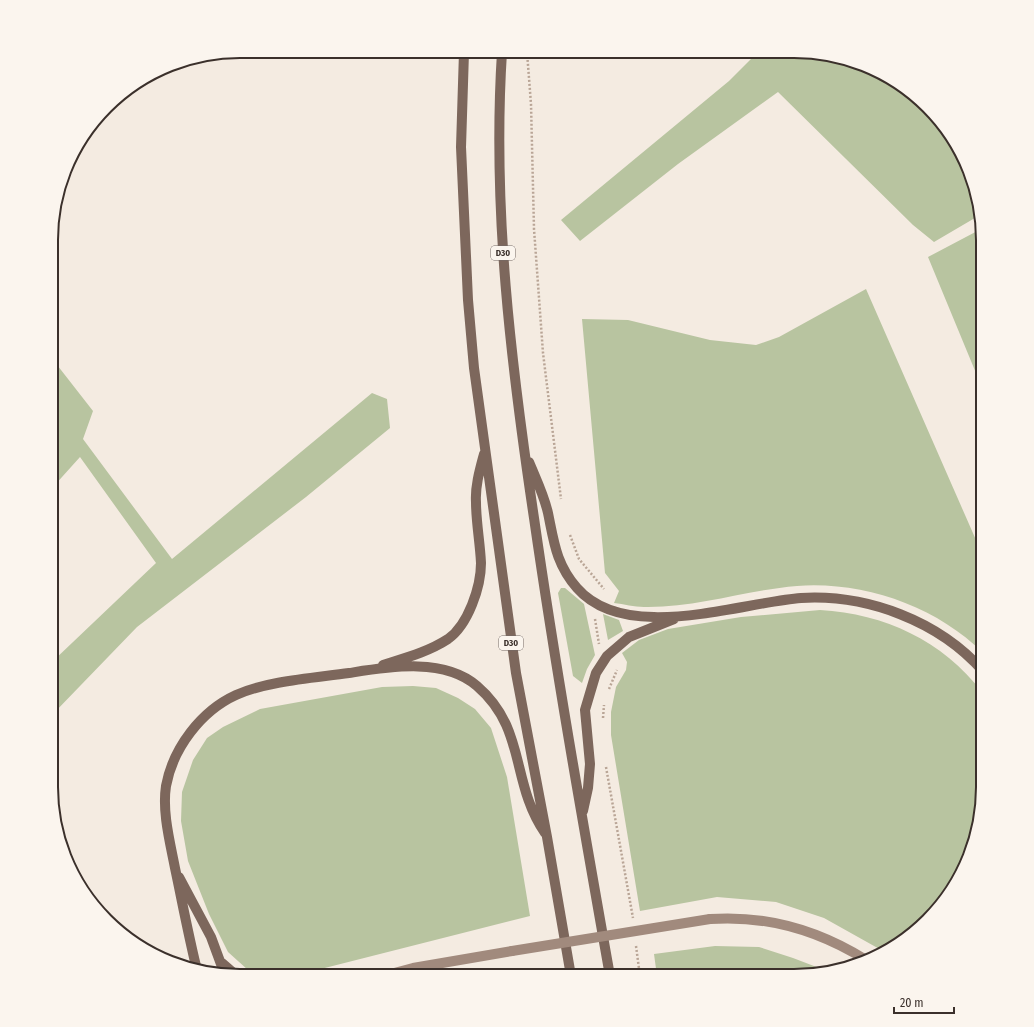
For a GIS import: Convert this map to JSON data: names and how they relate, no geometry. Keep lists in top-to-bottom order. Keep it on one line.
{"streets":{"main road":["D30"]},"scale_bar":"20 m"}
